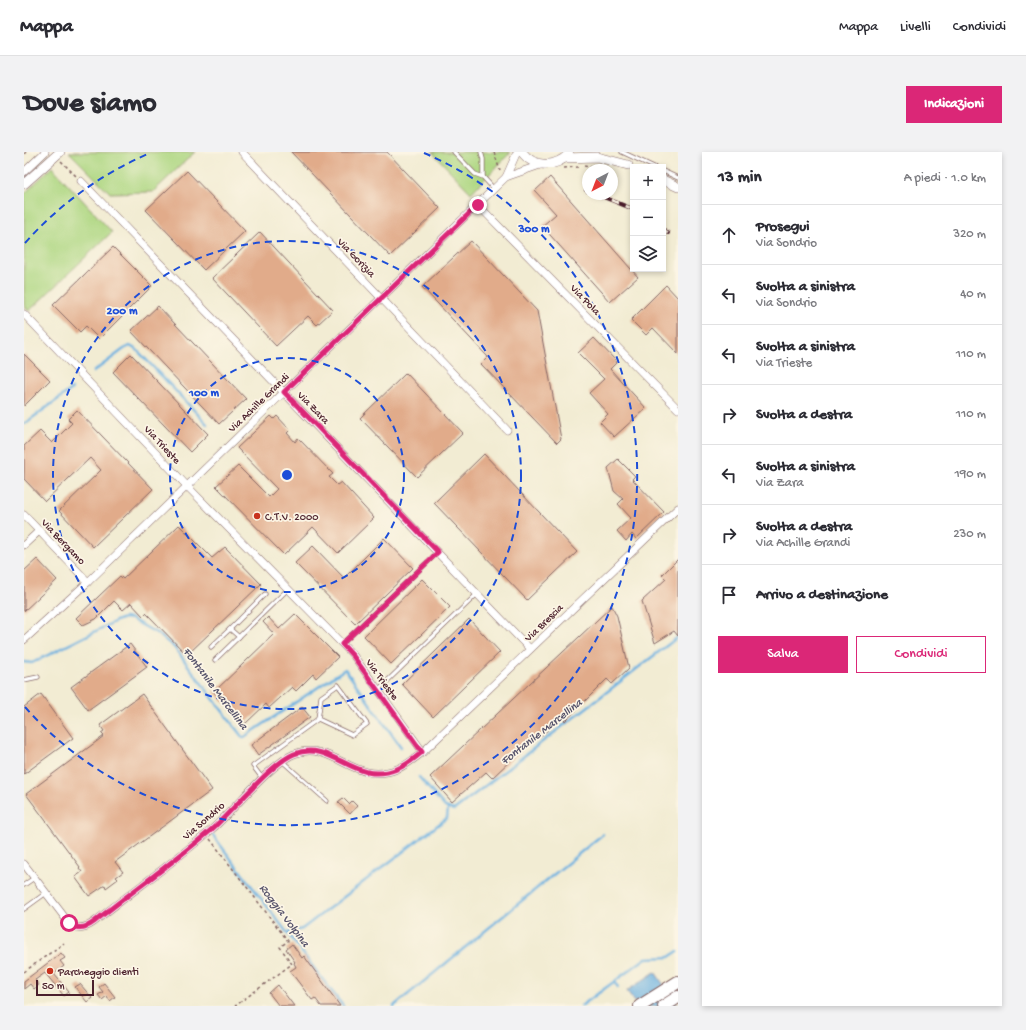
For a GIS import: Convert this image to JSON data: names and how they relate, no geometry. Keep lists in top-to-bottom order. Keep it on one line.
{"streets":{"street":["Via Gorizia","Via Pola","Via Achille Grandi","Via Zara","Via Trieste","Via Bergamo","Via Brescia","Via Sondrio"]},"crossings":[["Via Gorizia","Via Achille Grandi"],["Via Pola","Via Achille Grandi"],["Via Achille Grandi","Via Zara"],["Via Achille Grandi","Via Trieste"],["Via Achille Grandi","Via Bergamo"],["Via Zara","Via Brescia"],["Via Trieste","Via Brescia"],["Via Trieste","Via Sondrio"],["Via Brescia","Via Sondrio"]],"water":["Fontanile Marcellina","Roggia Volpina"],"places":["C.T.V. 2000","Parcheggio clienti"],"scale_bar":"50 m","north":"bottom left","page":{"header":"Mappa","nav":["Mappa","Livelli","Condividi"],"buttons":["Indicazioni",["Salva","Condividi"]],"title":"Dove siamo","heading":["13 min","A piedi · 1.0 km"],"map_buttons":["+","−"],"list":[["Prosegui","Via Sondrio","320 m"],["Svolta a sinistra","Via Sondrio","40 m"],["Svolta a sinistra","Via Trieste","110 m"],["Svolta a destra","110 m"],["Svolta a sinistra","Via Zara","190 m"],["Svolta a destra","Via Achille Grandi","230 m"],"Arrivo a destinazione"],"scale":"50 m"},"rings":["300 m","200 m","100 m"]}
